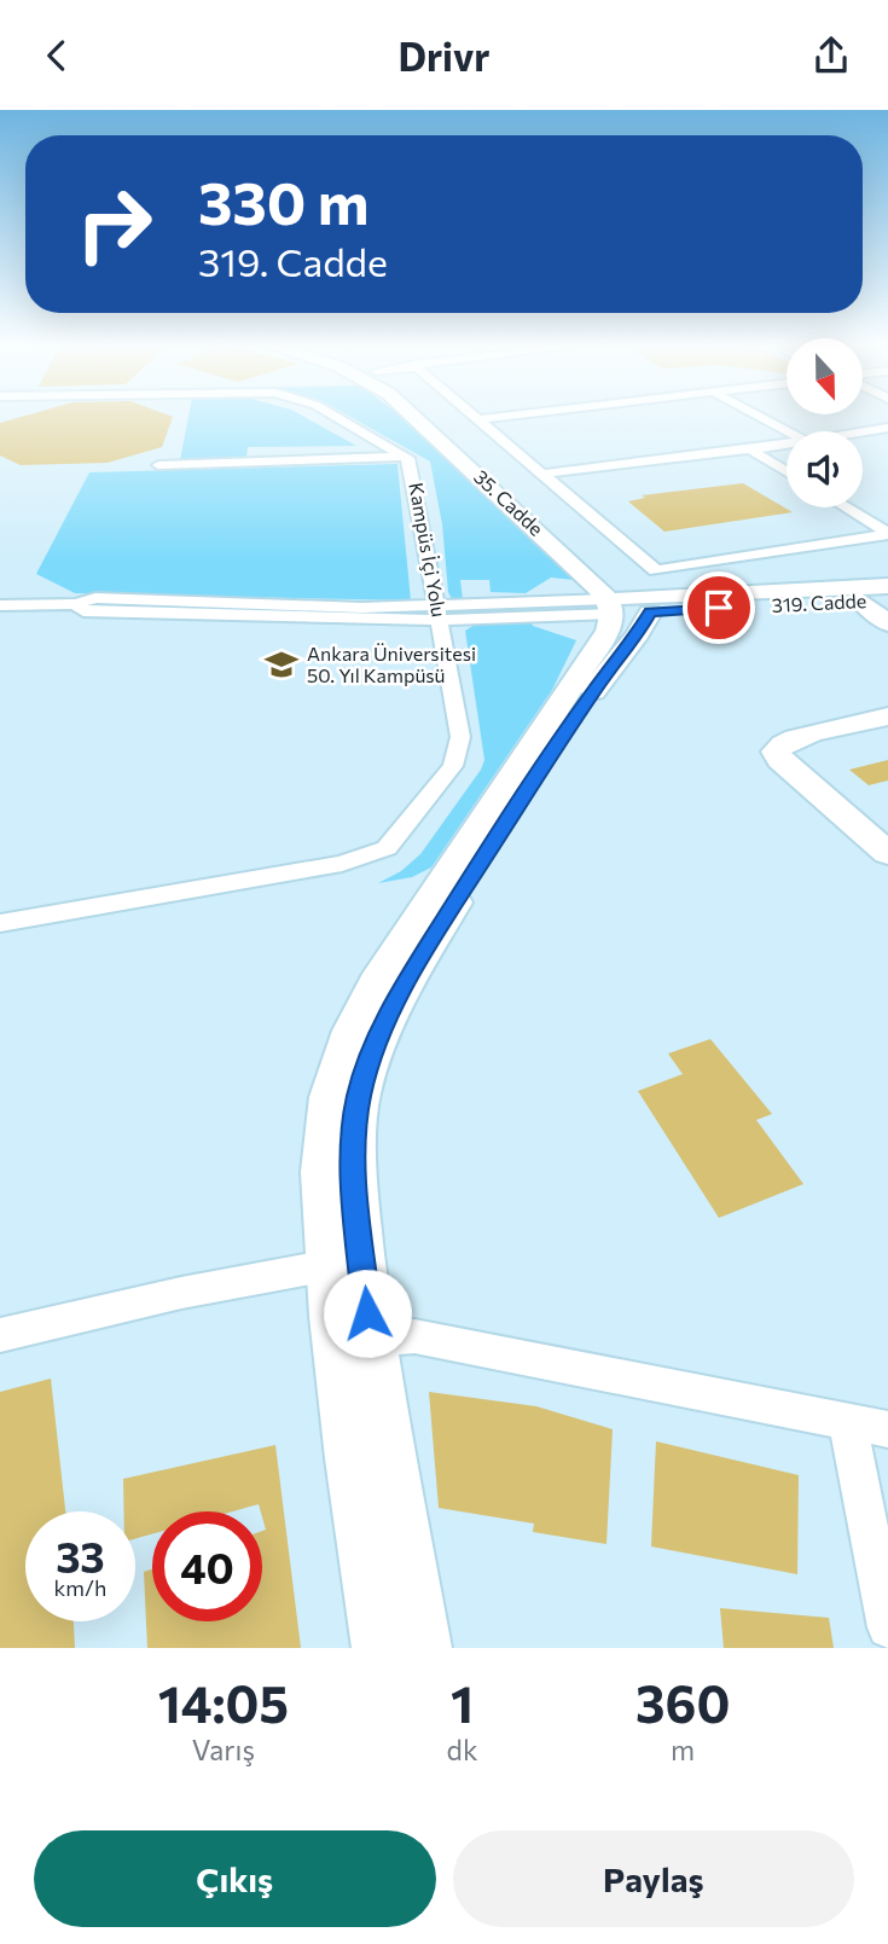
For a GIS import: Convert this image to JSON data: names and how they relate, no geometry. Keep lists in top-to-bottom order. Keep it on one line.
{"streets":{"street":["35. Cadde","Kampüs İçi Yolu","319. Cadde"]},"crossings":[["35. Cadde","319. Cadde"]],"places":{"school or university":["Ankara Üniversitesi 50. Yıl Kampüsü"]},"north":"bottom","page":{"header":"Drivr","turn":["330 m","319. Cadde"],"speed":"33 km/h","limit":"40","eta":["14:05","Varış","1","dk","360","m"],"buttons":["Çıkış","Paylaş"]}}
